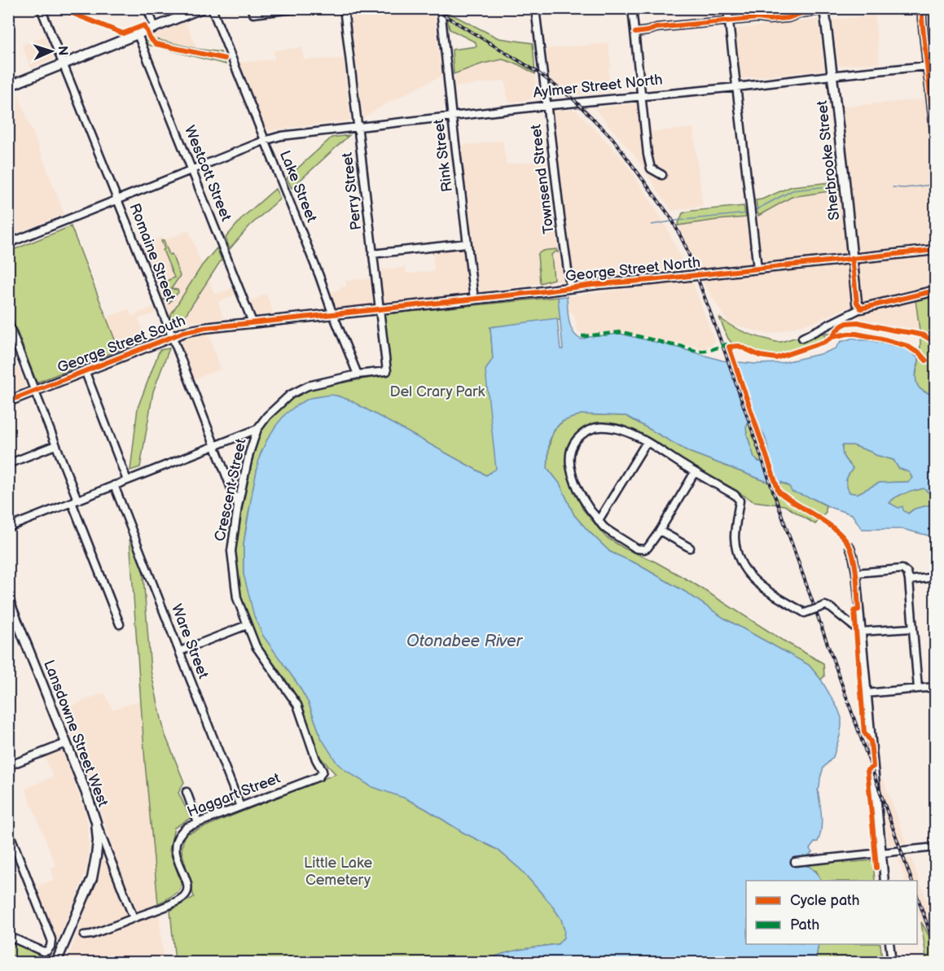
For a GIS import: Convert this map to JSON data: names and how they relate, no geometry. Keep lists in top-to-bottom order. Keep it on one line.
{"streets":{"main road":["Sherbrooke Street","George Street North","George Street South","Lansdowne Street West"],"street":["Aylmer Street North","Rink Street","Westcott Street","Townsend Street","Lake Street","Perry Street","Romaine Street","Crescent Street","Ware Street","Haggart Street"]},"crossings":[["Aylmer Street North","Rink Street"],["Aylmer Street North","Sherbrooke Street"],["Aylmer Street North","Westcott Street"],["Aylmer Street North","Townsend Street"],["Aylmer Street North","Lake Street"],["Aylmer Street North","Perry Street"],["Aylmer Street North","Romaine Street"],["Rink Street","George Street North"],["Sherbrooke Street","George Street North"],["Westcott Street","George Street South"],["Townsend Street","George Street North"],["Lake Street","George Street North"],["Lake Street","George Street South"],["Lake Street","Crescent Street"],["Perry Street","George Street North"],["Perry Street","Crescent Street"],["Romaine Street","George Street South"],["Romaine Street","Crescent Street"],["George Street North","George Street South"],["Crescent Street","Haggart Street"],["Ware Street","Haggart Street"]],"water":["Otonabee River"],"parks":["Del Crary Park","Little Lake Cemetery"],"legend":["Cycle path","Path"],"north":"right"}
